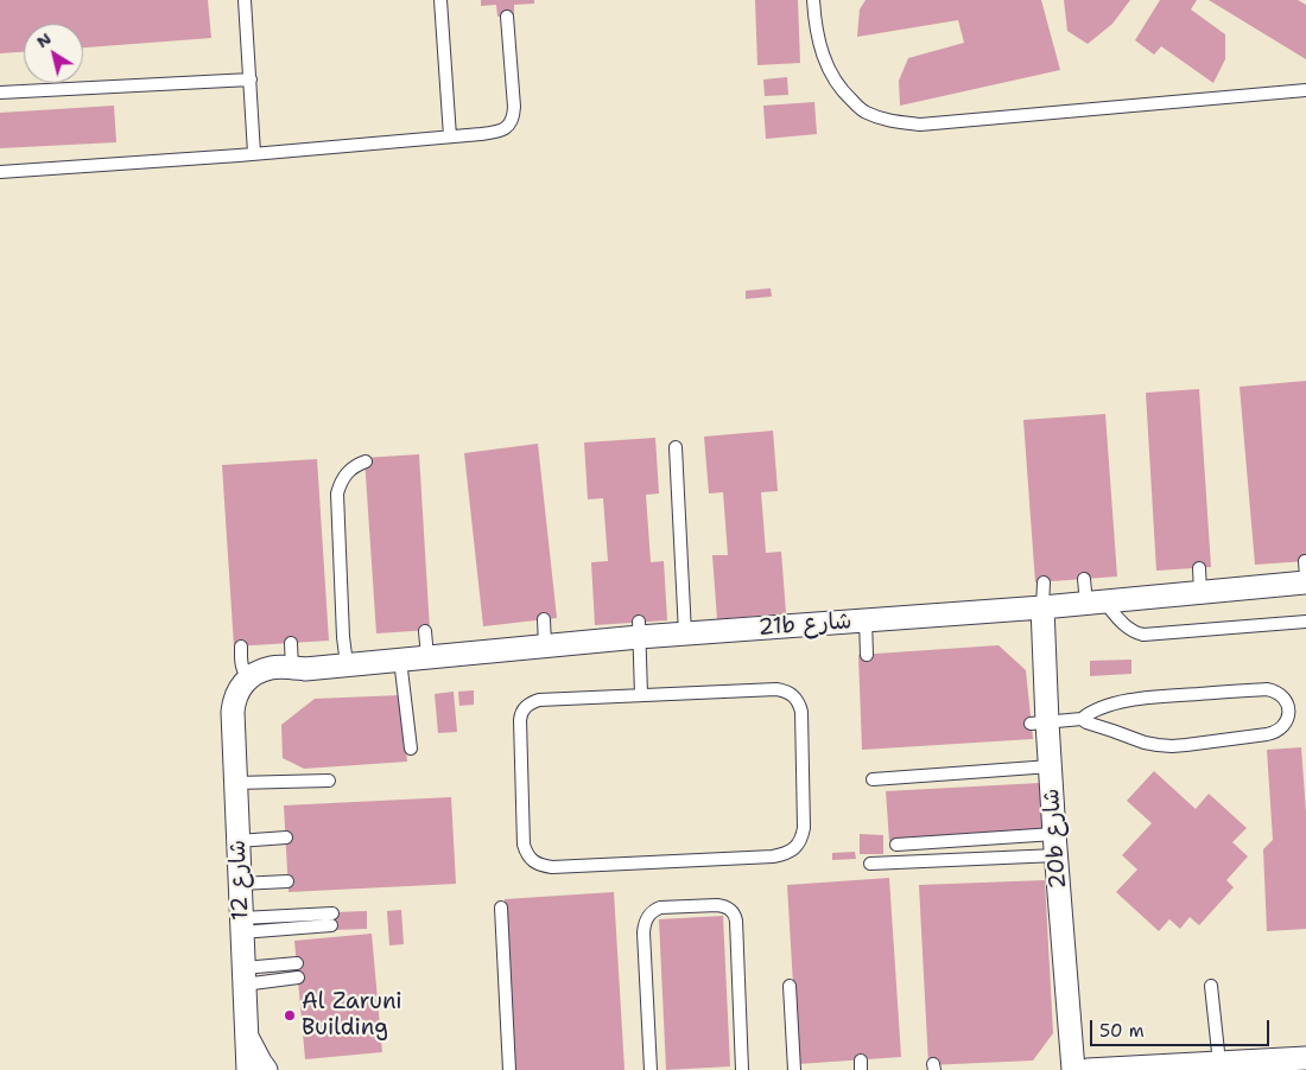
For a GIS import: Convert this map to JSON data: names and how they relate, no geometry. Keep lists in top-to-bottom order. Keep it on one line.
{"streets":{"street":["21b شارع","20b شارع","شارع 12"]},"crossings":[["21b شارع","20b شارع"],["21b شارع","شارع 12"]],"places":["Al Zaruni Building"],"scale_bar":"50 m","north":"top left"}
